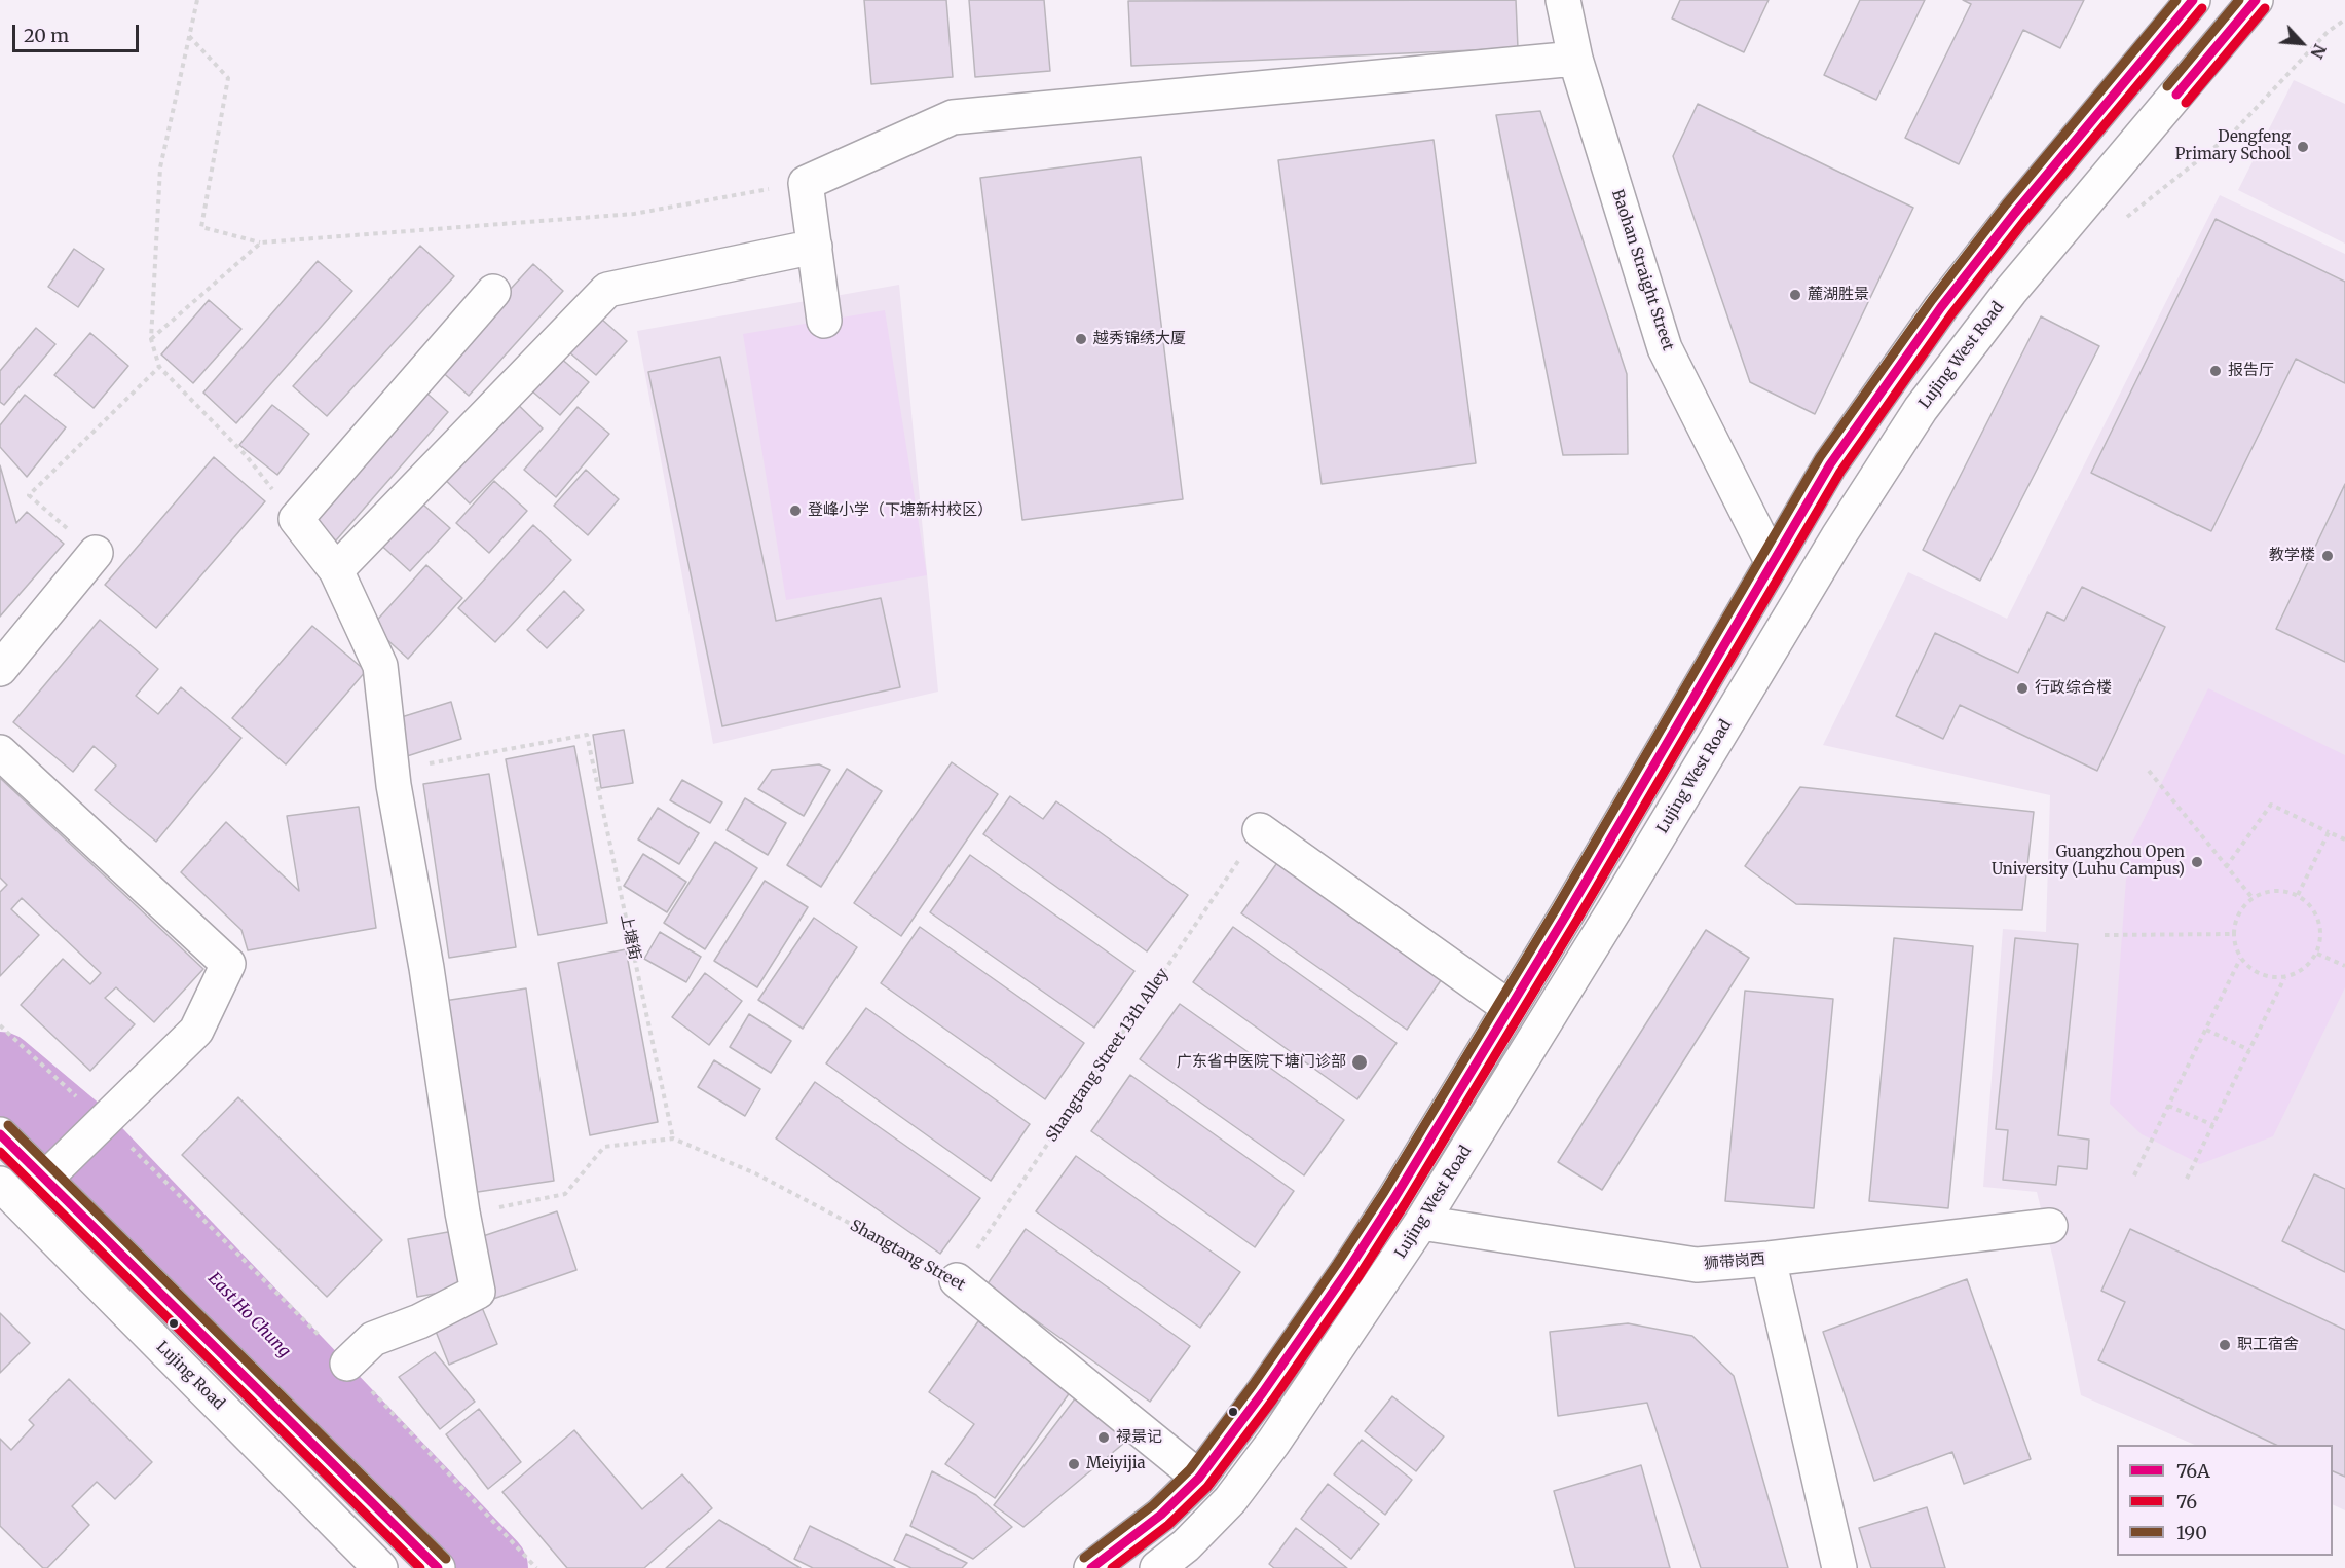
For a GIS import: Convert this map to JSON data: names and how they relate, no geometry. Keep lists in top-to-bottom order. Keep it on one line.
{"streets":{"street":["Baohan Straight Street","Lujing West Road","Shangtang Street","狮带岗西","Lujing Road"],"path":["上塘街","Shangtang Street 13th Alley"]},"crossings":[["Lujing West Road","狮带岗西"],["上塘街","Shangtang Street"],["Shangtang Street 13th Alley","Shangtang Street"]],"water":["East Ho Chung"],"places":["Dengfeng Primary School","麓湖胜景","越秀锦绣大厦","报告厅","登峰小学（下塘新村校区）","教学楼","行政综合楼","Guangzhou Open University (Luhu Campus)","广东省中医院下塘门诊部","职工宿舍","禄景记","Meiyijia"],"lines":["transit line 76A","transit line 190","transit line 76"],"legend":["76A","76","190"],"scale_bar":"20 m","north":"bottom right"}
